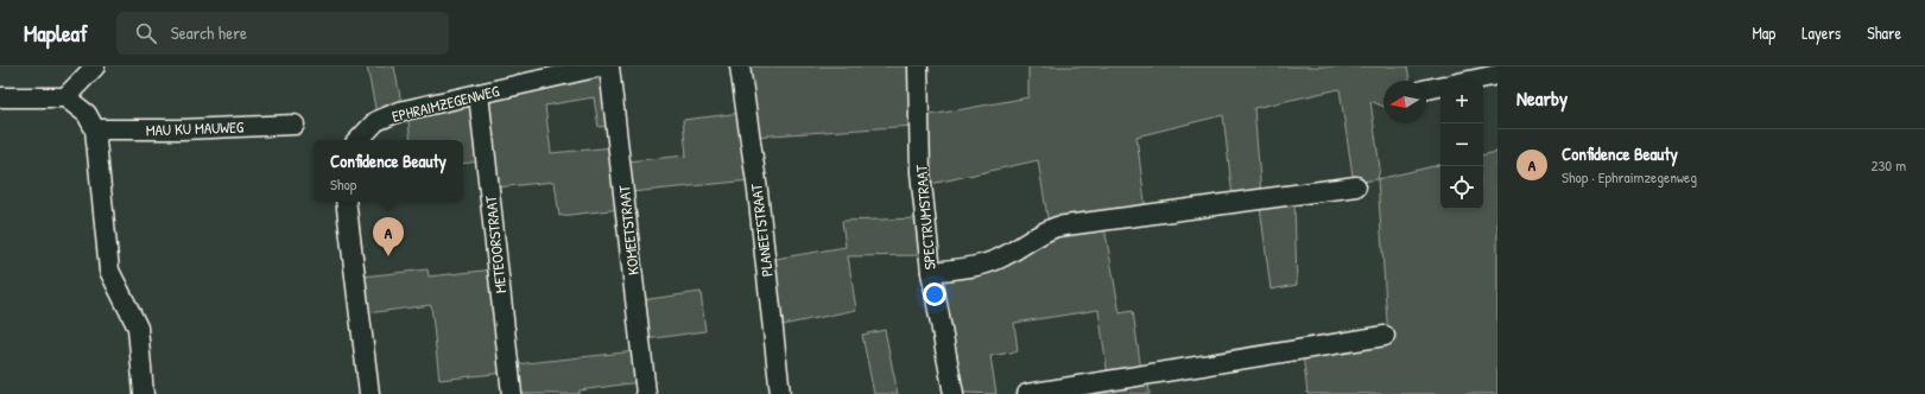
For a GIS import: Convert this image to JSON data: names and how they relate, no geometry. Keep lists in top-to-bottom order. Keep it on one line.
{"streets":{"street":["EPHRAIMZEGENWEG","MAU KU MAUWEG","SPECTRUMSTRAAT","KOMEETSTRAAT","PLANEETSTRAAT","METEOORSTRAAT"]},"crossings":[["EPHRAIMZEGENWEG","METEOORSTRAAT"]],"north":"left","page":{"header":"Mapleaf","search":"Search here","nav":["Map","Layers","Share"],"heading":"Nearby","map_buttons":["+","−"],"list":[{"mark":"A","name":"Confidence Beauty","note":"Shop · Ephraimzegenweg","value":"230 m"}],"popup":["Confidence Beauty","Shop"],"pins":"A"}}
